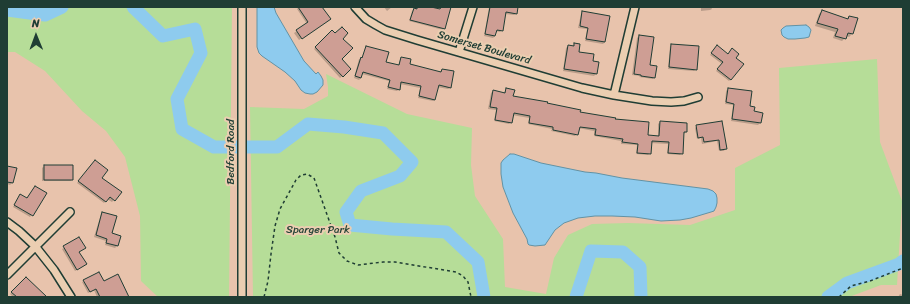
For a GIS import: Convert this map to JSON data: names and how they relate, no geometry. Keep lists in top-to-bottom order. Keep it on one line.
{"streets":{"street":["Somerset Boulevard","Bedford Road"]},"parks":["Sparger Park"],"north":"top"}
